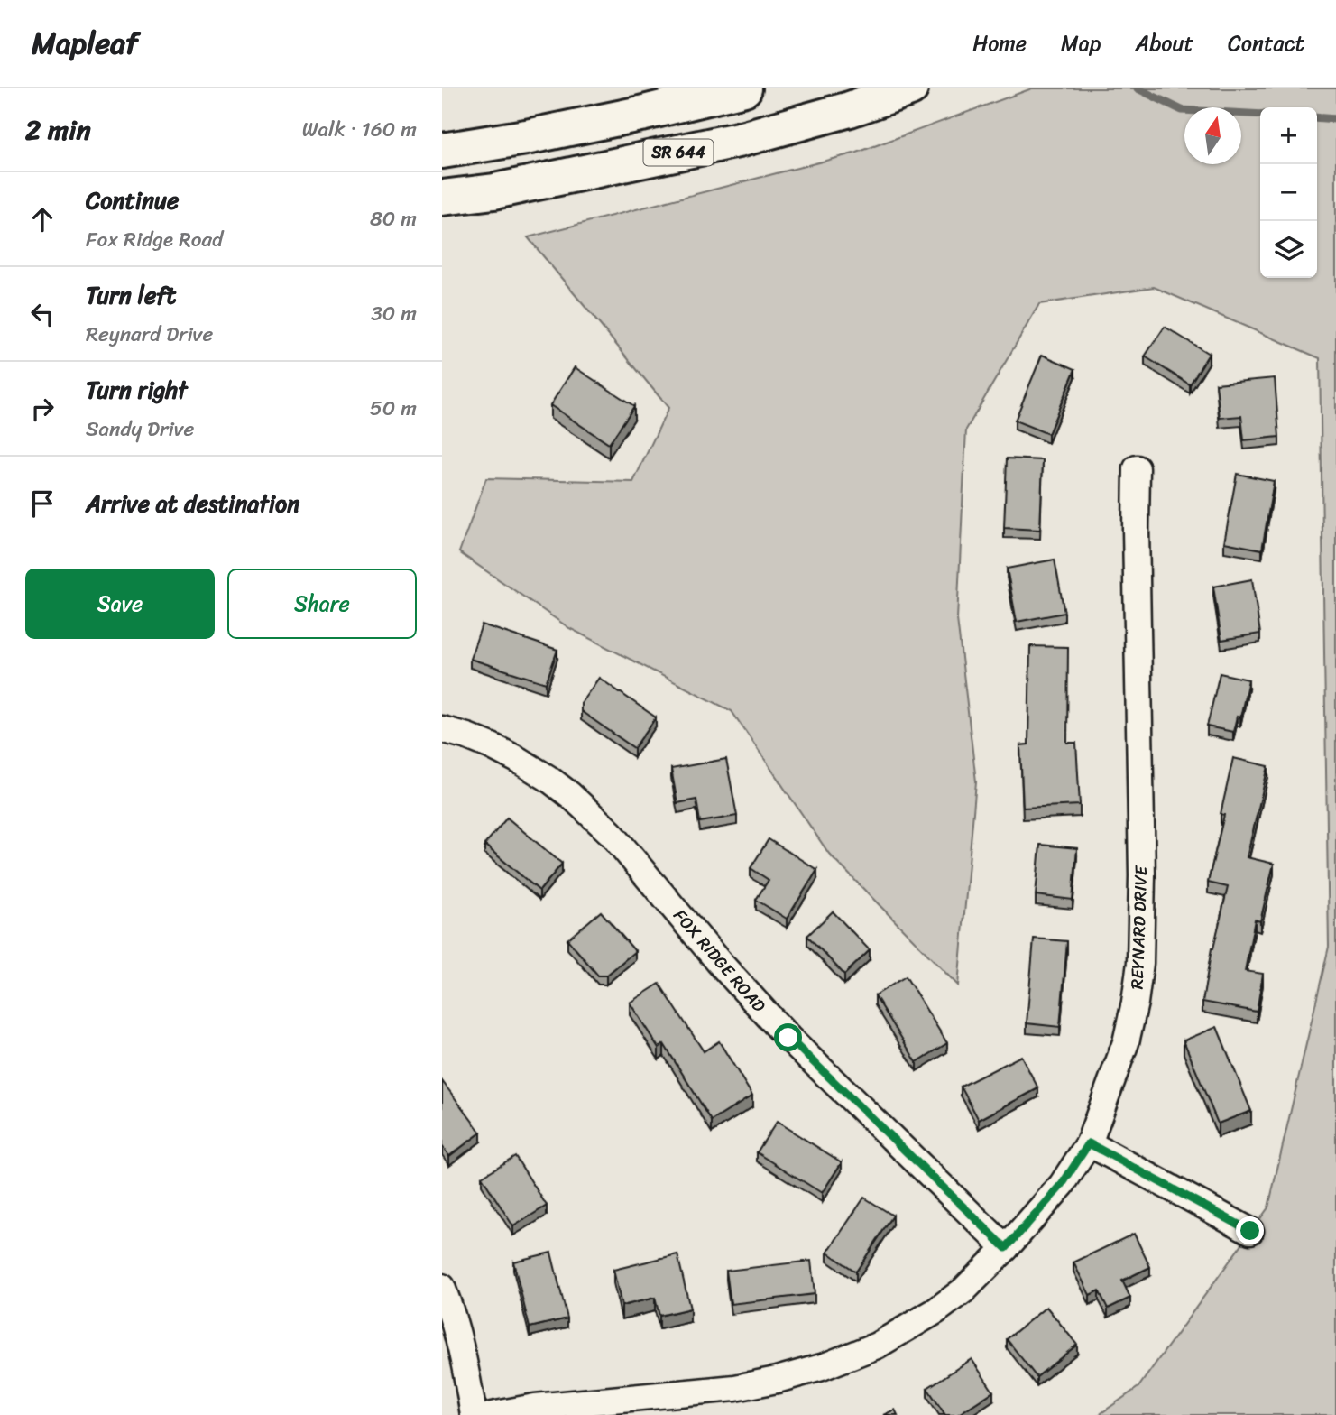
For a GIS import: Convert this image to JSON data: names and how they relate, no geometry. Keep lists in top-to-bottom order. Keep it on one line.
{"streets":{"main road":["SR 644"],"street":["REYNARD DRIVE","FOX RIDGE ROAD"]},"crossings":[["REYNARD DRIVE","FOX RIDGE ROAD"]],"north":"top","page":{"header":"Mapleaf","nav":["Home","Map","About","Contact"],"heading":["2 min","Walk · 160 m"],"map_buttons":["+","−"],"list":[["Continue","Fox Ridge Road","80 m"],["Turn left","Reynard Drive","30 m"],["Turn right","Sandy Drive","50 m"],"Arrive at destination"],"buttons":["Save","Share"]}}
